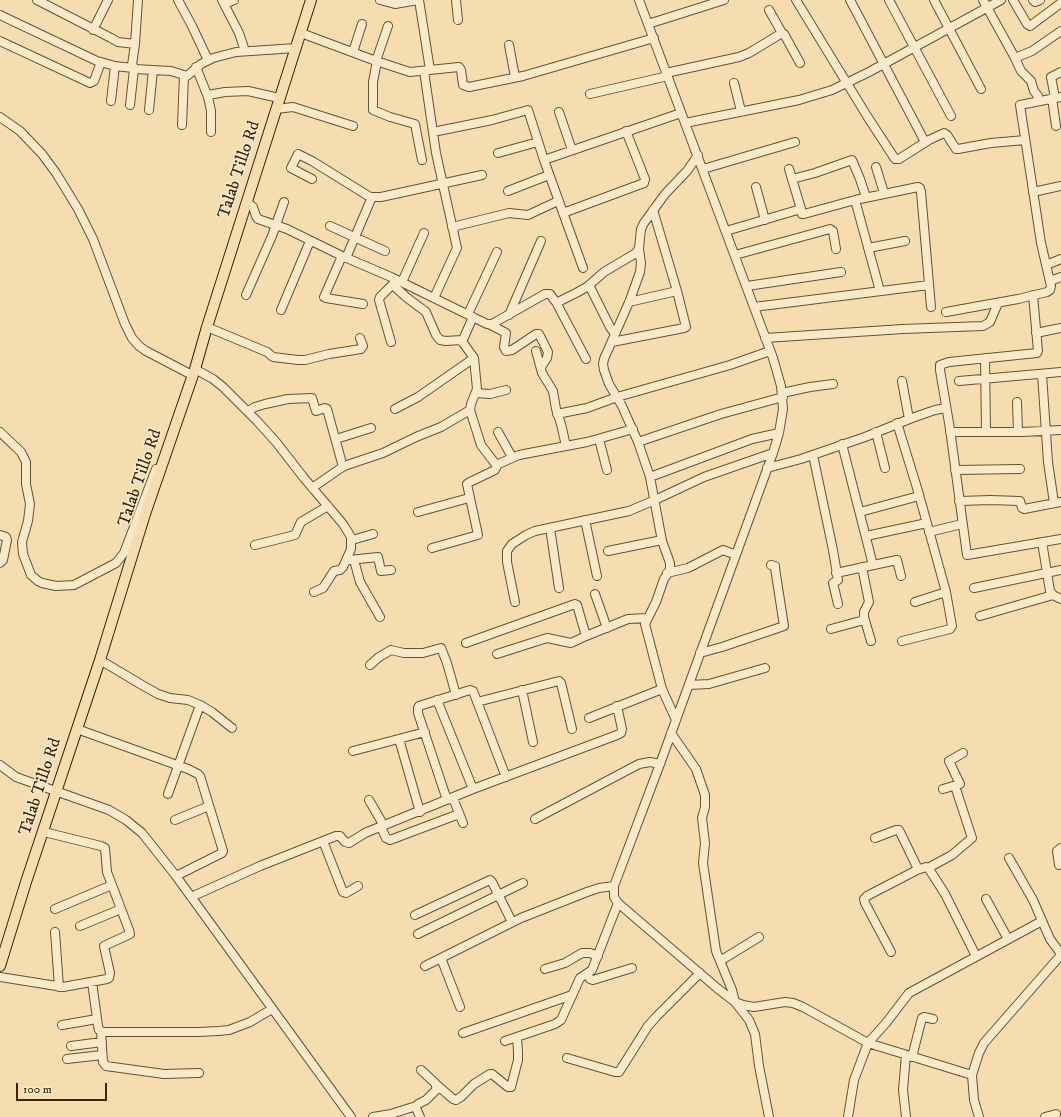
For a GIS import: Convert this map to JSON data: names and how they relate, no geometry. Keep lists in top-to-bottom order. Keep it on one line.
{"streets":{"main road":["Talab Tillo Rd"]},"scale_bar":"100 m"}
